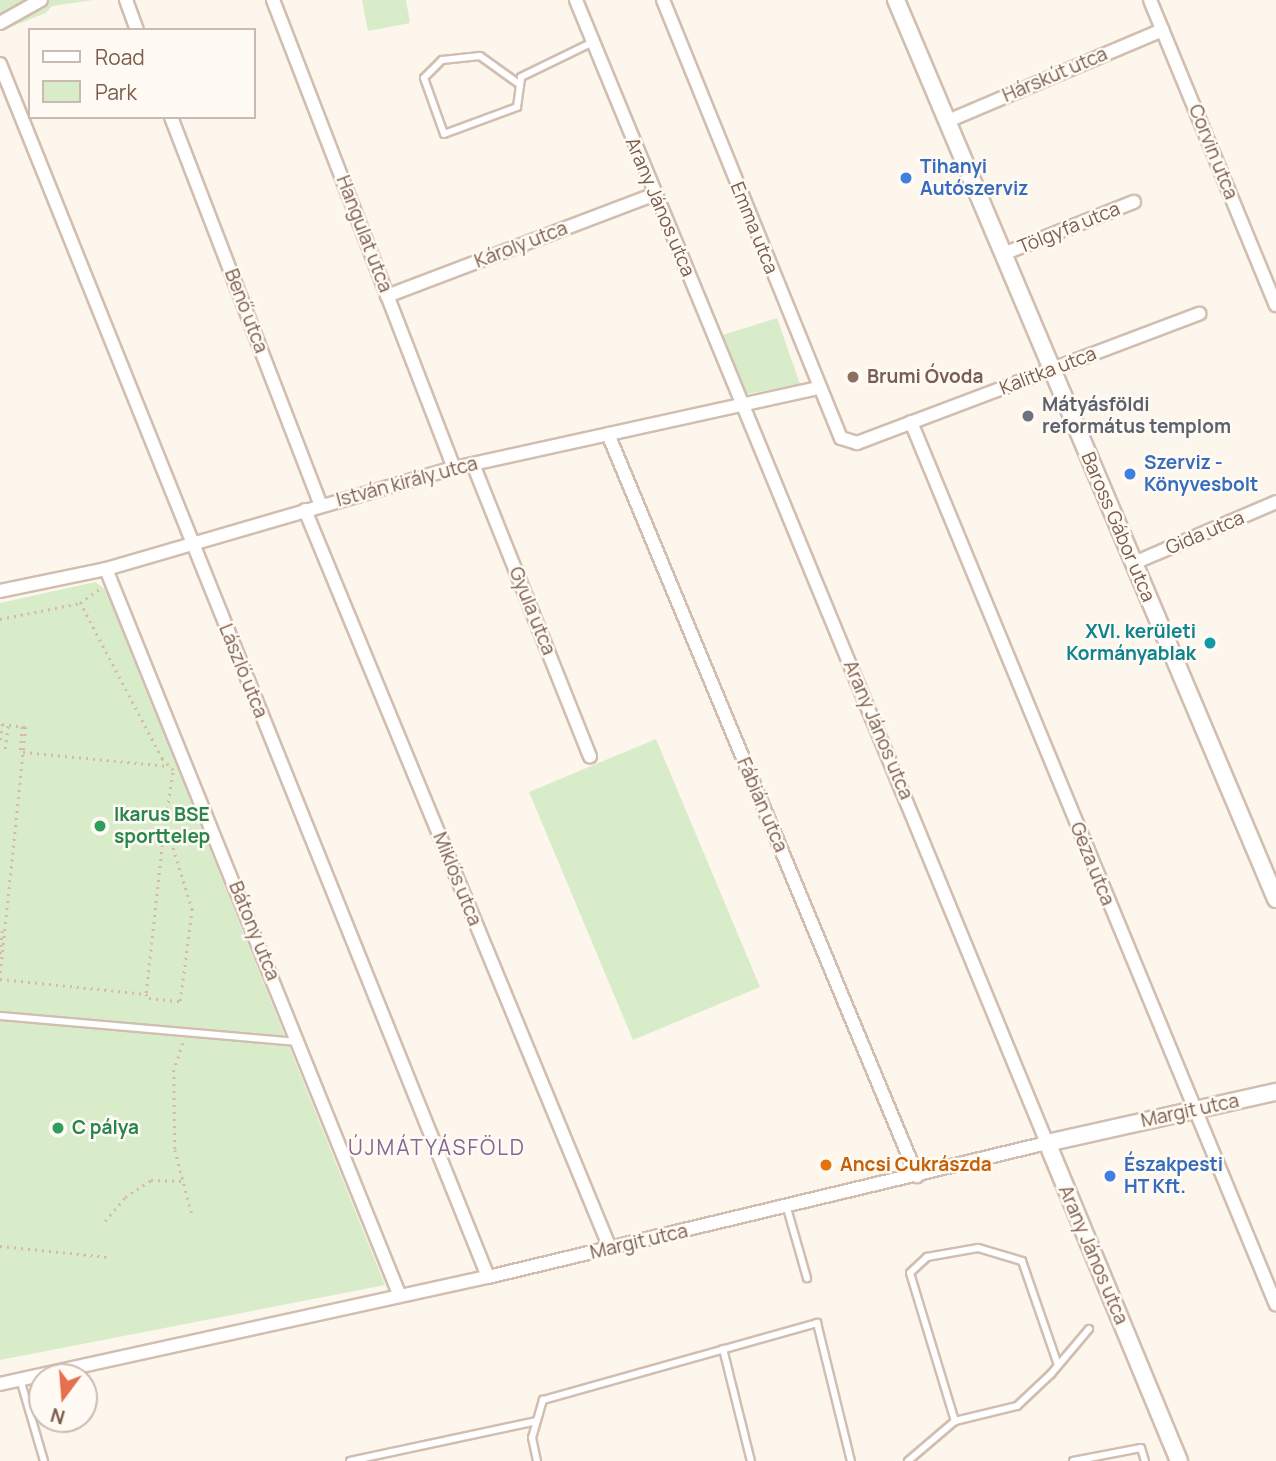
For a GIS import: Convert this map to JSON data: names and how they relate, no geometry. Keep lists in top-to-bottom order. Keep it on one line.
{"streets":{"street":["Hárskút utca","Corvin utca","Arany János utca","Emma utca","Tölgyfa utca","Hangulat utca","Károly utca","Benő utca","Kalitka utca","István király utca","Baross Gábor utca","Gida utca","Gyula utca","László utca","Fábián utca","Géza utca","Miklós utca","Bátony utca","Margit utca"]},"crossings":[["Hárskút utca","Corvin utca"],["Hárskút utca","Baross Gábor utca"],["Arany János utca","Károly utca"],["Arany János utca","István király utca"],["Arany János utca","Margit utca"],["Emma utca","Kalitka utca"],["Emma utca","István király utca"],["Tölgyfa utca","Baross Gábor utca"],["Hangulat utca","Károly utca"],["Hangulat utca","István király utca"],["Benő utca","István király utca"],["Kalitka utca","Baross Gábor utca"],["Kalitka utca","Géza utca"],["István király utca","Gyula utca"],["István király utca","László utca"],["István király utca","Fábián utca"],["István király utca","Miklós utca"],["István király utca","Bátony utca"],["Baross Gábor utca","Gida utca"],["László utca","Margit utca"],["Fábián utca","Margit utca"],["Géza utca","Margit utca"],["Miklós utca","Margit utca"],["Bátony utca","Margit utca"]],"districts":["ÚJMÁTYÁSFÖLD"],"places":["Tihanyi Autószerviz","Brumi Óvoda","Mátyásföldi református templom","Szerviz - Könyvesbolt","XVI. kerületi Kormányablak","Ikarus BSE sporttelep","C pálya","Ancsi Cukrászda","Északpesti HT Kft."],"legend":["Road","Park"],"north":"bottom"}
